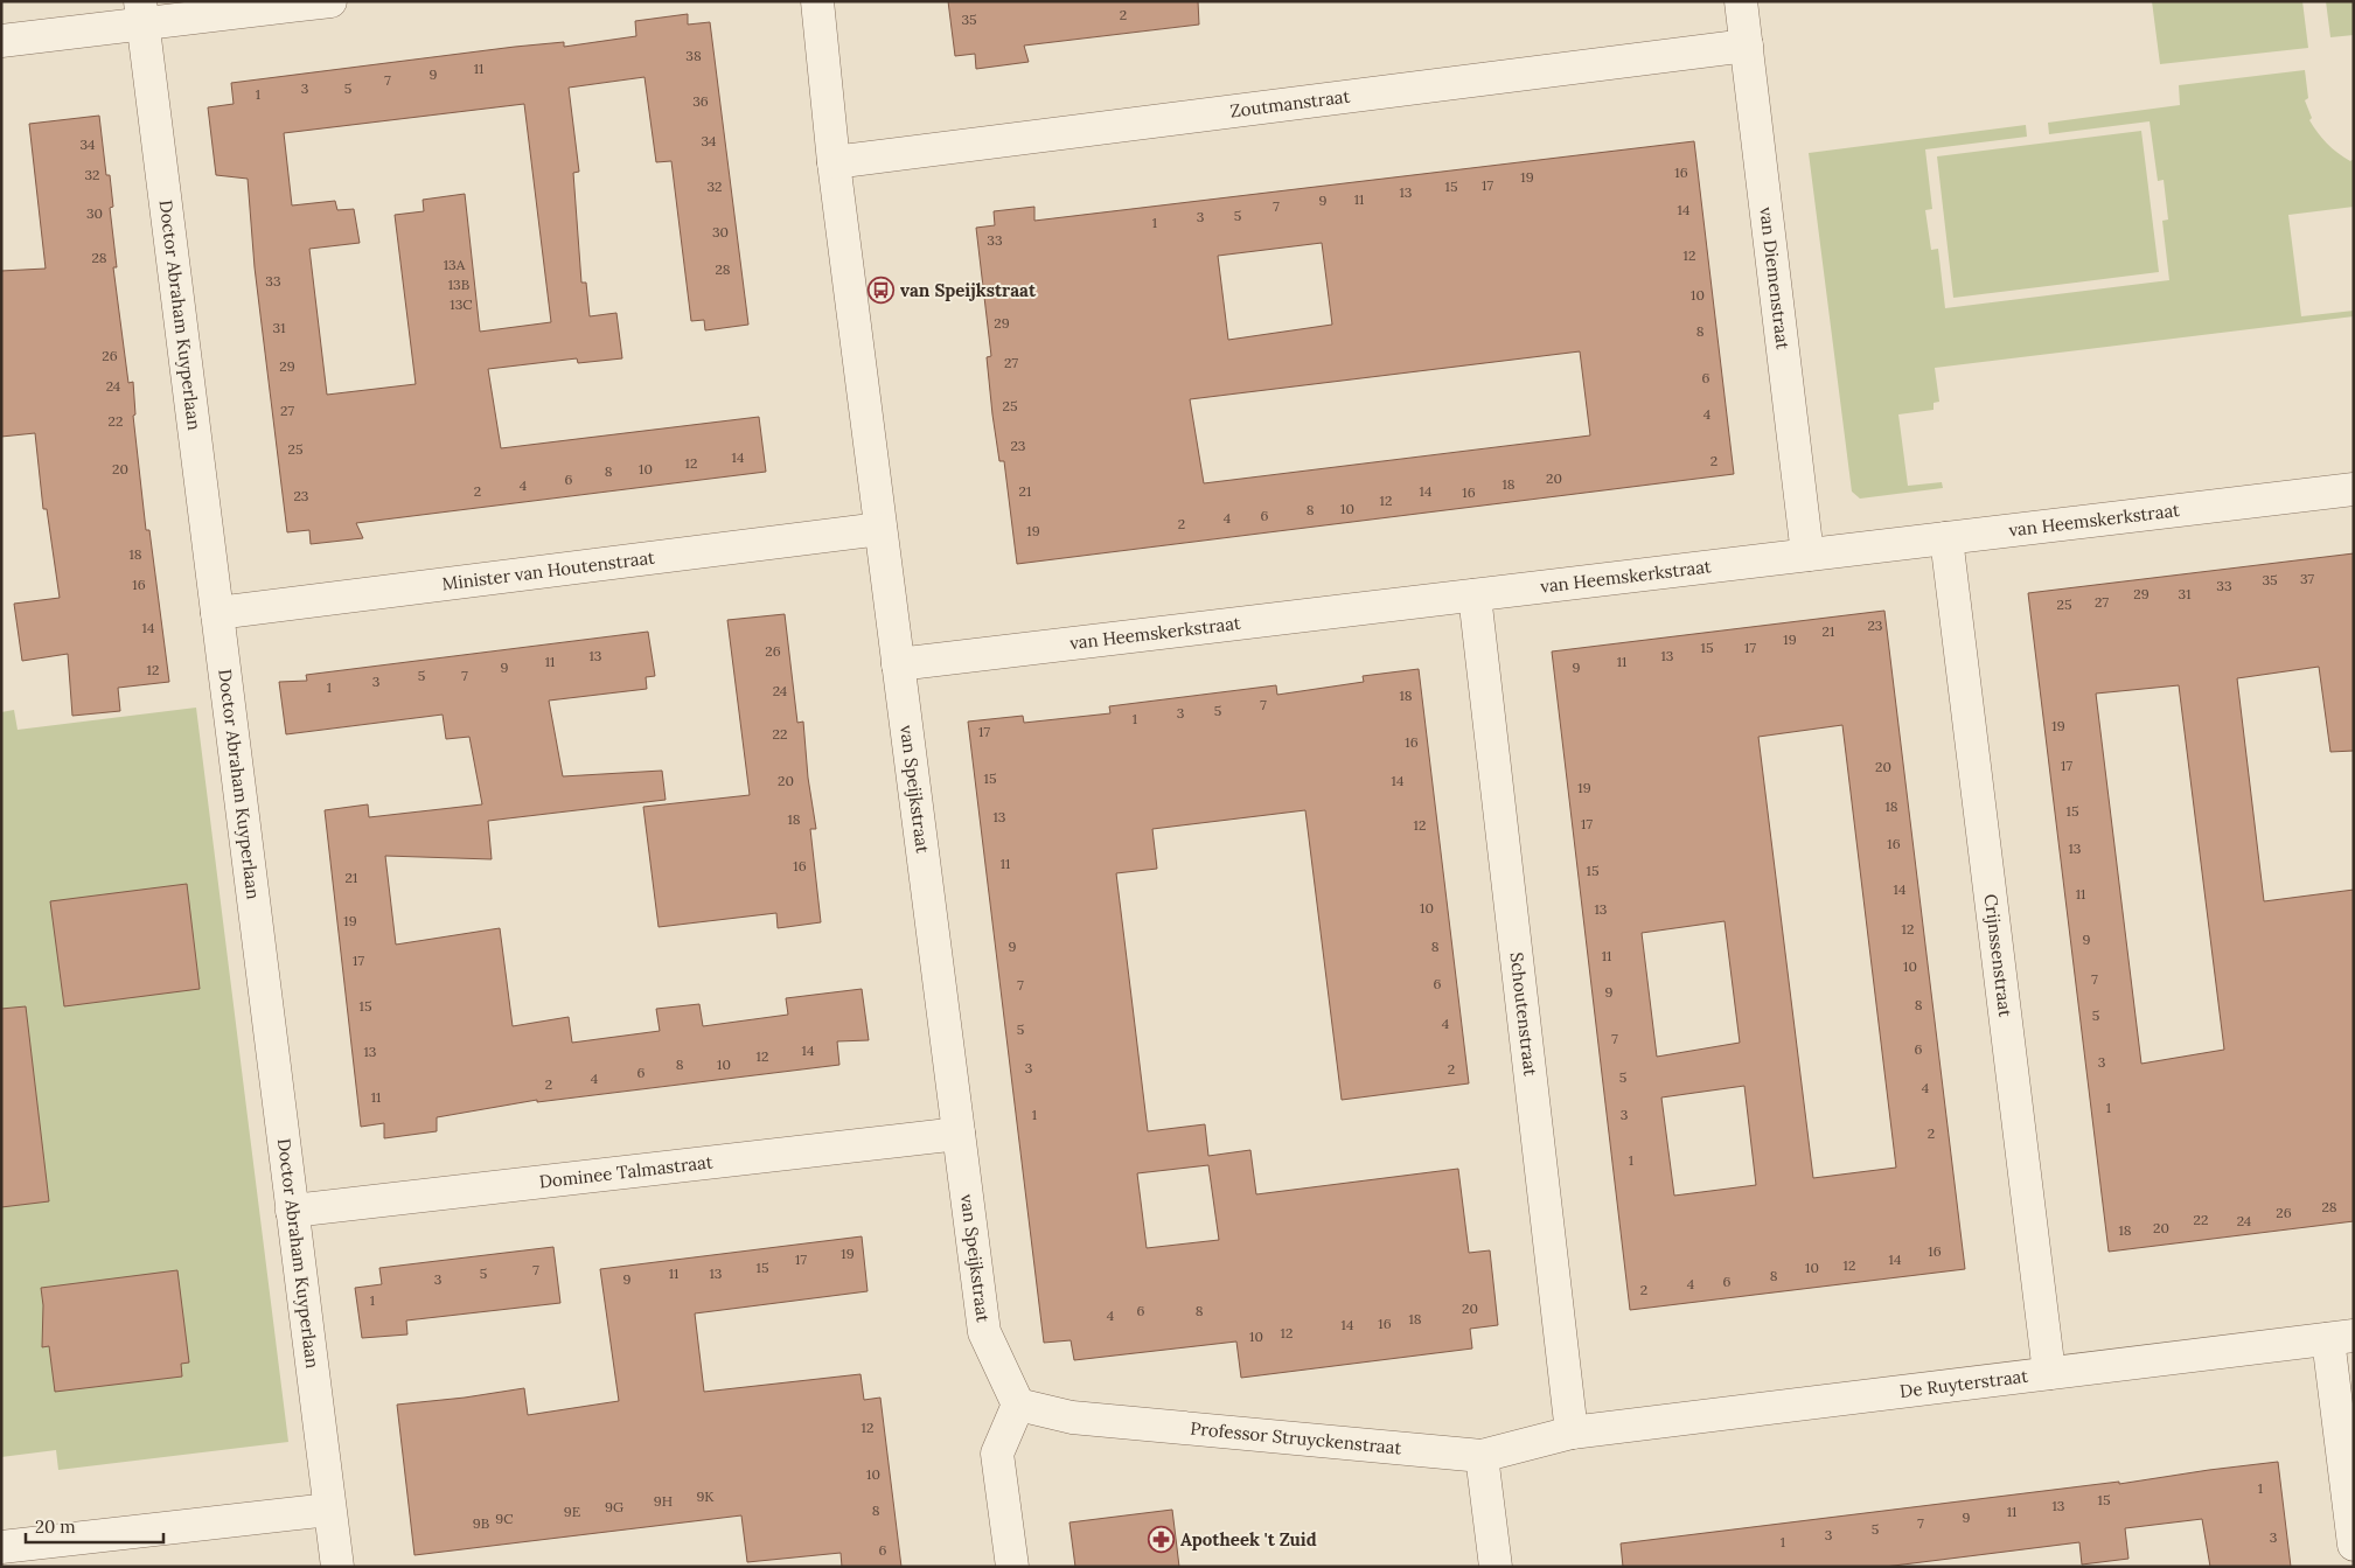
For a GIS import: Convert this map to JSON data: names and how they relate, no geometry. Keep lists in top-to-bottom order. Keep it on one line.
{"streets":{"street":["Zoutmanstraat","van Diemenstraat","Doctor Abraham Kuyperlaan","van Heemskerkstraat","Minister van Houtenstraat","van Speijkstraat","Crijnssenstraat","Schoutenstraat","Dominee Talmastraat","De Ruyterstraat","Professor Struyckenstraat"]},"crossings":[["Zoutmanstraat","van Diemenstraat"],["Zoutmanstraat","van Speijkstraat"],["van Diemenstraat","van Heemskerkstraat"],["Doctor Abraham Kuyperlaan","Minister van Houtenstraat"],["Doctor Abraham Kuyperlaan","Dominee Talmastraat"],["van Heemskerkstraat","van Speijkstraat"],["van Heemskerkstraat","Crijnssenstraat"],["van Heemskerkstraat","Schoutenstraat"],["Minister van Houtenstraat","van Speijkstraat"],["van Speijkstraat","Dominee Talmastraat"],["van Speijkstraat","Professor Struyckenstraat"],["Crijnssenstraat","De Ruyterstraat"],["Schoutenstraat","De Ruyterstraat"],["Schoutenstraat","Professor Struyckenstraat"],["De Ruyterstraat","Professor Struyckenstraat"]],"places":{"bus stop":["van Speijkstraat"],"pharmacy":["Apotheek 't Zuid"]},"house_numbers":["2","35","38","11","9","7","3","5","1","36","34","34","16","32","19","17","32","15","13","11","9","7","14","30","5","3","1","30","33","12","28","13A","28","33","13B","10","13C","29","31","8","26","27","29","6","24","25","27","4","22","23","25","14","2","12","20","10","8","20","6","18","4","2","21","14","16","23","12","10","8","6","4","2","19","18","37","35","16","33","29","31","27","25","23","14","21","19","15","17","26","13","13","11","11","9","9","12","5","7","3","1","24","18","7","5","3","1","19","17","22","16","17","20","15","20","14","19","18","15","13","18","17","12","16","13","11","16","15","21","14","11","10","13","19","12","9","9","8","11","17","10","7","6","7","9","8","15","5","4","5","7","6","14","13","12","3","8","10","3","2","6","5","4","2","4","11","1","1","3","2","1","28","26","22","24","20","18","16","19","17","14","12","15","10","7","5","11","13","8","3","9","6","4","2","1","20","6","8","4","18","16","14","12","10","12","10","1","9K","15","9H","13","9G","8","9E","11","9","9C","9B","7","5","3","3","1","6"],"scale_bar":"20 m"}
